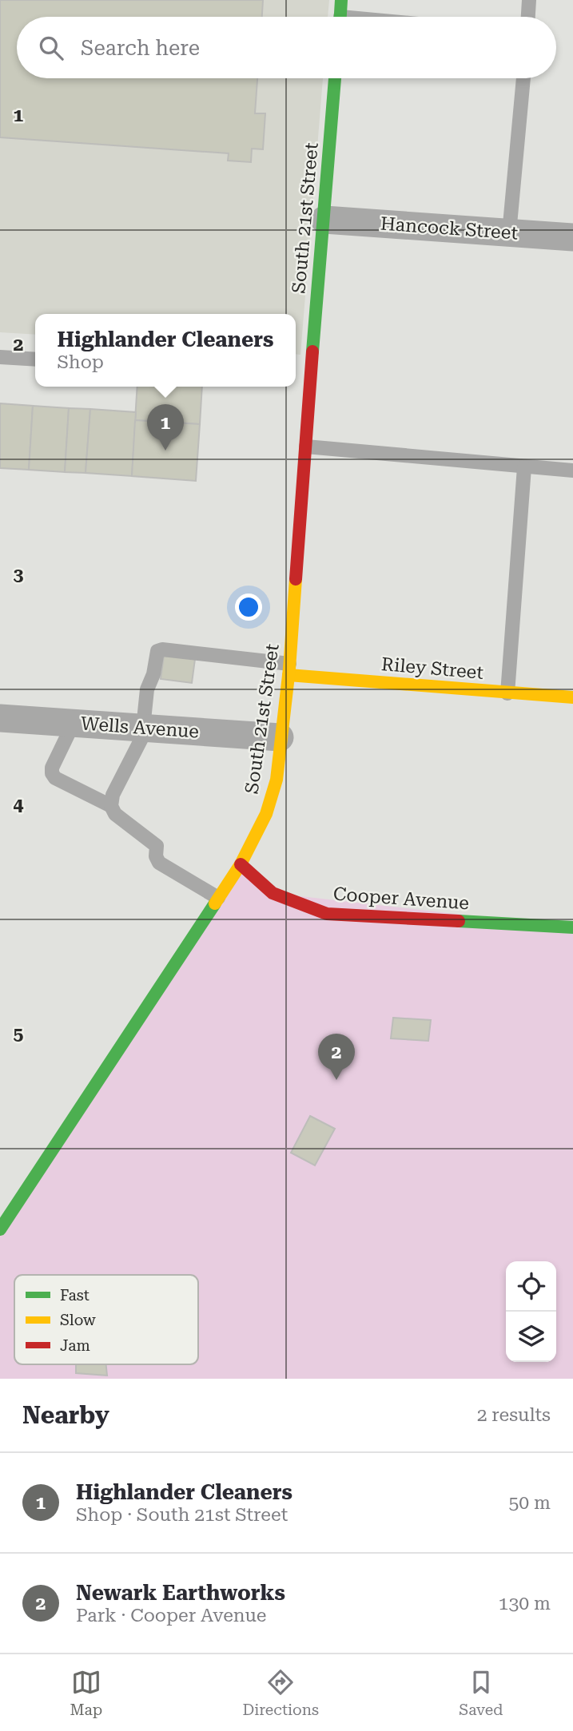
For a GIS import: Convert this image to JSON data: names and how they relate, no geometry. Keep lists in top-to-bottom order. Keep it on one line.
{"streets":{"main road":["South 21st Street","Riley Street","Cooper Avenue"],"street":["Hancock Street","Wells Avenue"]},"crossings":[["South 21st Street","Hancock Street"],["South 21st Street","Riley Street"],["South 21st Street","Wells Avenue"],["South 21st Street","Cooper Avenue"]],"legend":["Fast","Slow","Jam"],"page":{"search":"Search here","popup":["Highlander Cleaners","Shop"],"pins":["1","2"],"heading":["Nearby","2 results"],"list":[{"mark":"1","name":"Highlander Cleaners","note":"Shop · South 21st Street","value":"50 m"},{"mark":"2","name":"Newark Earthworks","note":"Park · Cooper Avenue","value":"130 m"}],"nav":["Map","Directions","Saved"]},"grid":{"rows":["1","2","3","4","5"]}}
